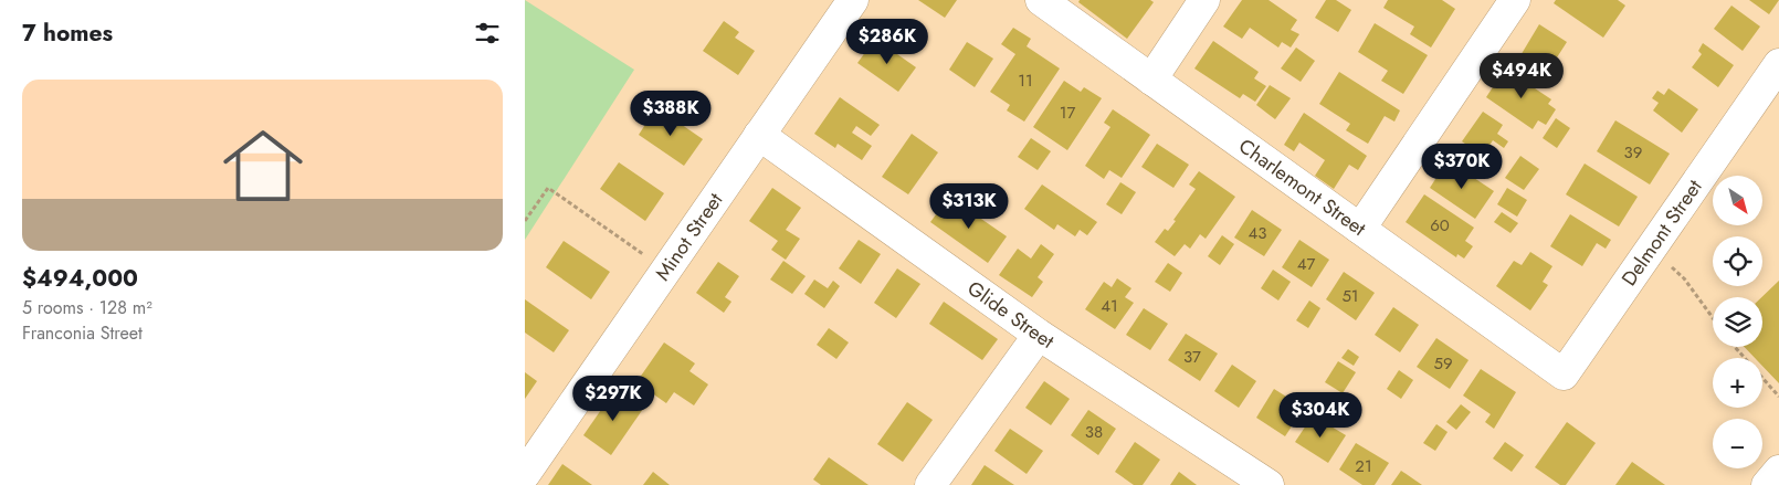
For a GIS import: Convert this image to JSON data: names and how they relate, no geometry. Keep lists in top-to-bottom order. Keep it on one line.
{"streets":{"street":["Charlemont Street","Delmont Street","Minot Street","Glide Street"]},"crossings":[["Charlemont Street","Delmont Street"],["Minot Street","Glide Street"]],"house_numbers":["11","17","39","60","43","47","51","41","37","59","38","21"],"north":"bottom right","page":{"heading":"7 homes","price":["$286K","$494K","$388K","$370K","$313K","$297K","$304K"],"list":[{"name":"$494,000","note":"5 rooms · 128 m² · Franconia Street"}],"map_buttons":["+","−"]}}
